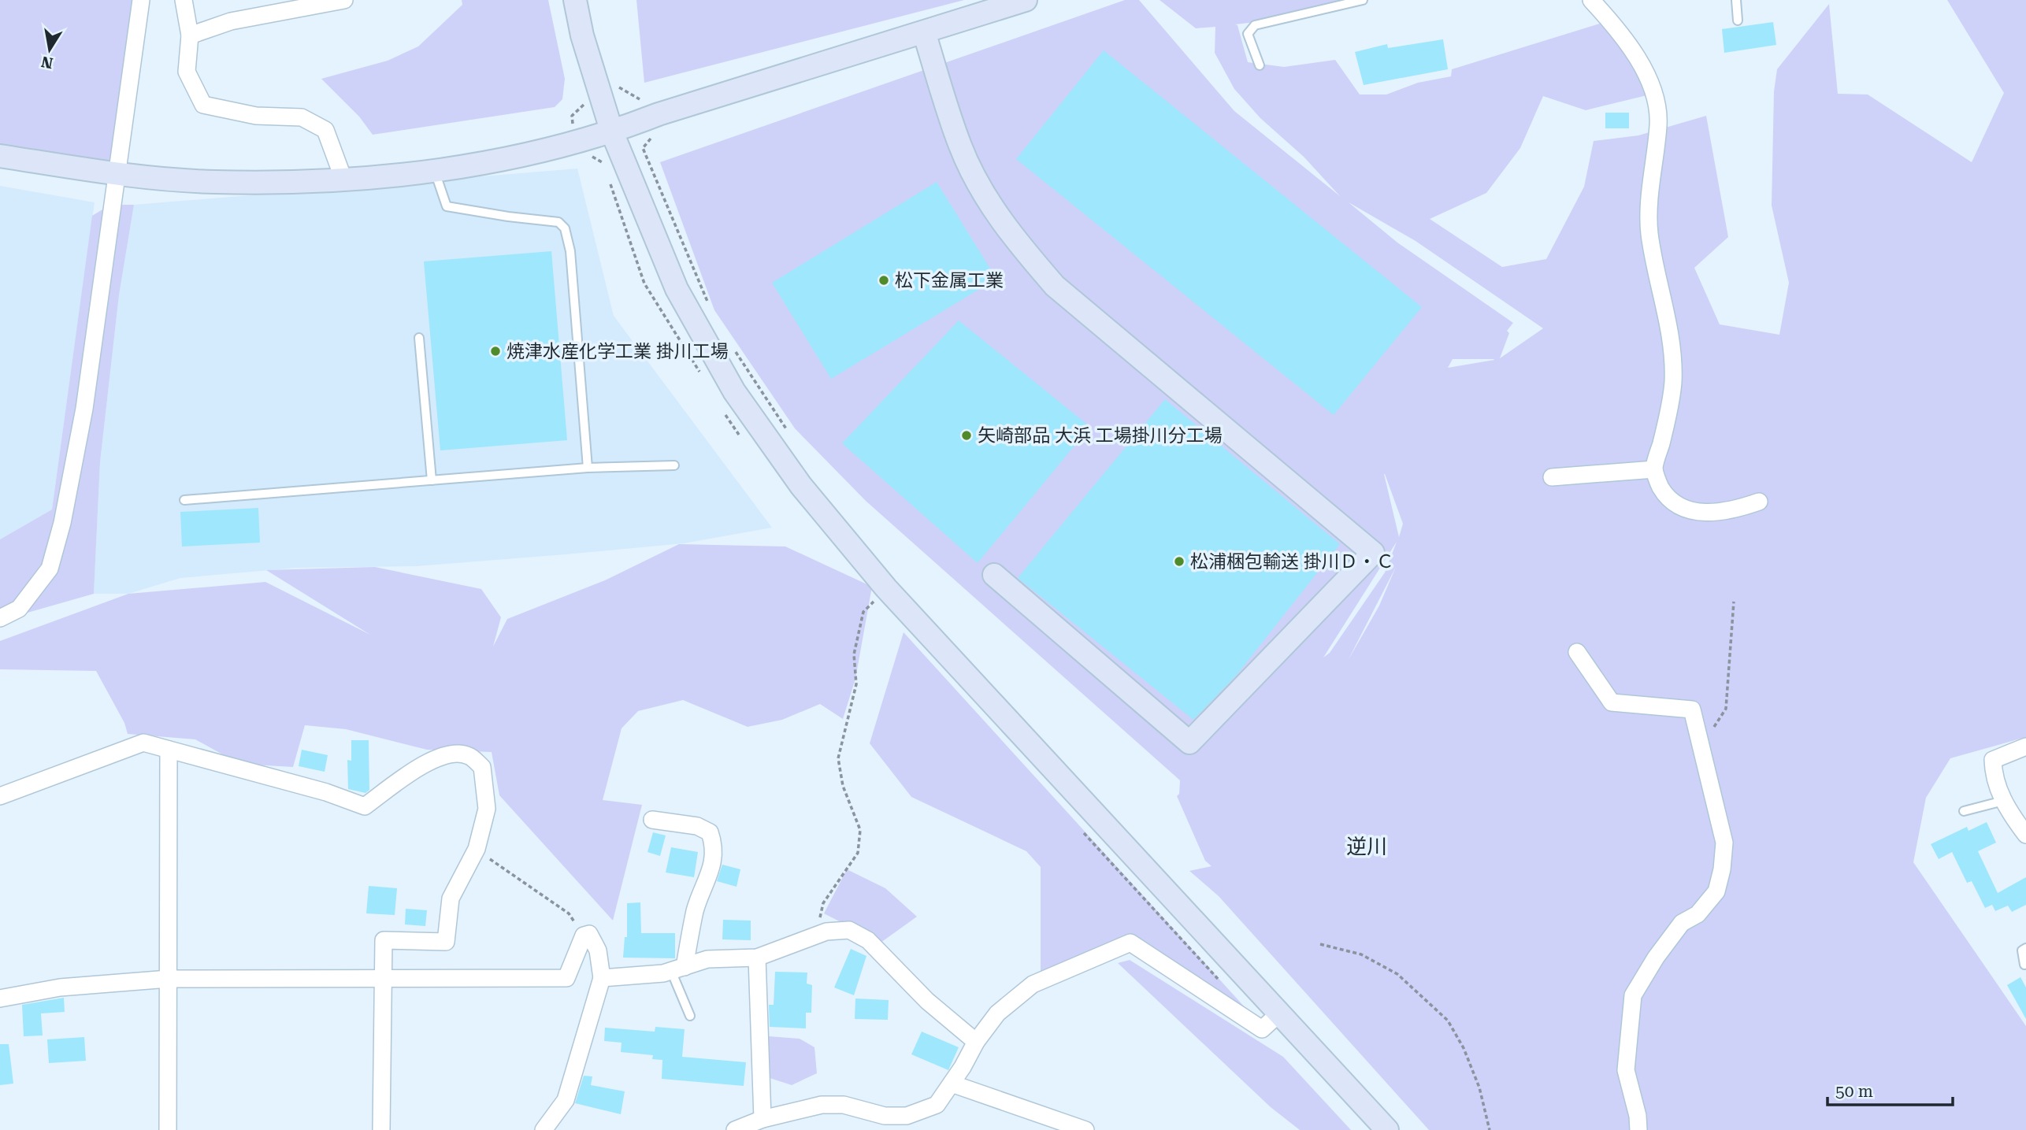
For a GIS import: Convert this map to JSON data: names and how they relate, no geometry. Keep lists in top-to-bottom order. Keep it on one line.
{"districts":["逆川"],"places":["松下金属工業","焼津水産化学工業 掛川工場","矢崎部品 大浜 工場掛川分工場","松浦梱包輸送 掛川Ｄ・Ｃ"],"scale_bar":"50 m","north":"bottom"}
